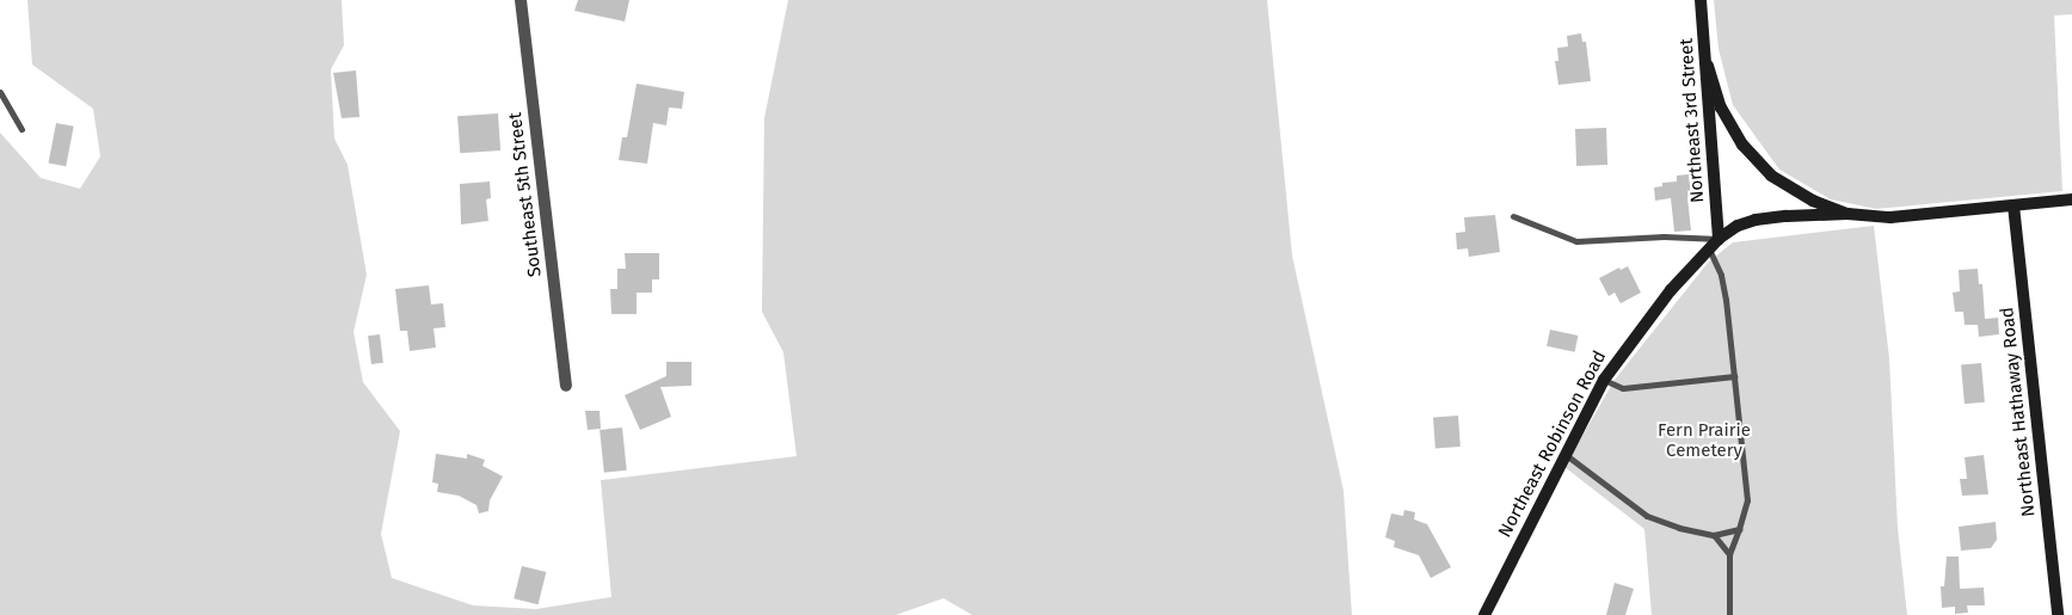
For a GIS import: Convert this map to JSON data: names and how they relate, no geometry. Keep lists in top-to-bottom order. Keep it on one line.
{"streets":{"street":["Northeast 3rd Street","Southeast 5th Street","Northeast Hathaway Road","Northeast Robinson Road"]},"crossings":[["Northeast 3rd Street","Northeast Robinson Road"]],"parks":["Fern Prairie Cemetery"]}
